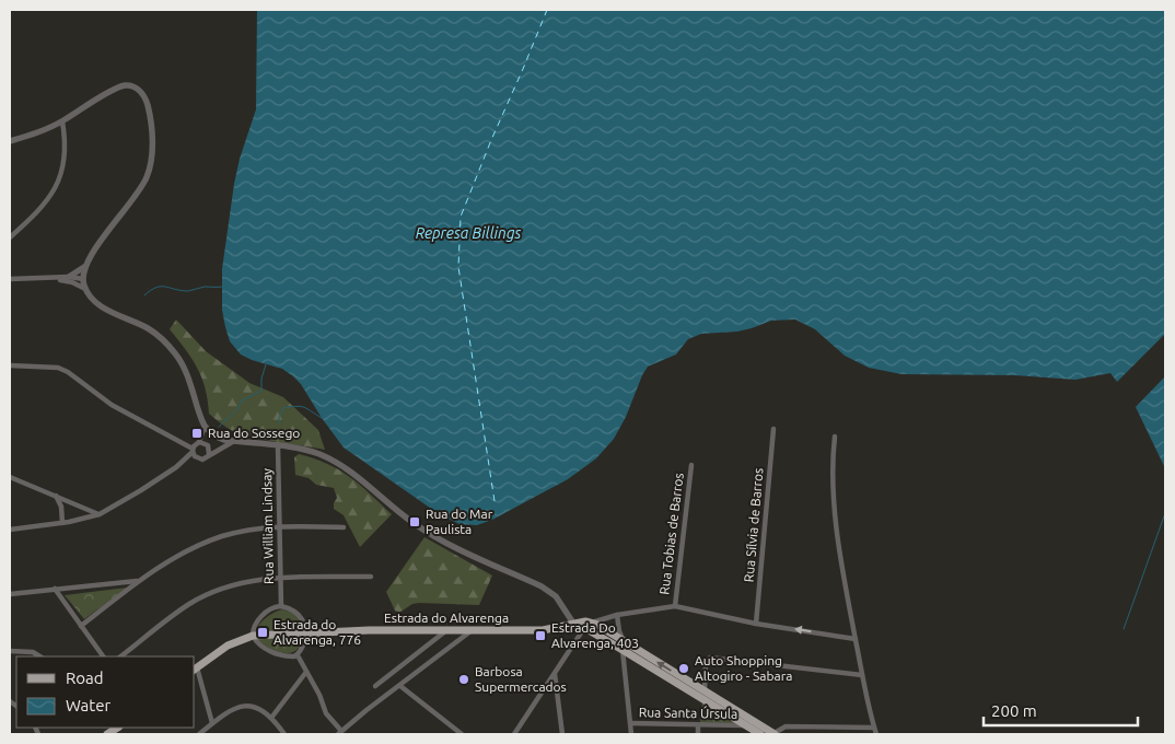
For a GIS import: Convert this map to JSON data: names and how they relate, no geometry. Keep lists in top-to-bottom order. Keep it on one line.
{"streets":{"main road":["Estrada do Alvarenga"],"street":["Rua Sílvia de Barros","Rua William Lindsay","Rua Tobias de Barros","Rua Santa Úrsula"]},"crossings":[["Rua Sílvia de Barros","Estrada do Alvarenga"],["Rua Tobias de Barros","Estrada do Alvarenga"]],"water":["Represa Billings"],"places":{"transit":["Rua do Sossego","Rua do Mar Paulista","Estrada do Alvarenga, 776","Estrada Do Alvarenga, 403"],"other":["Auto Shopping Altogiro - Sabara","Barbosa Supermercados"]},"legend":["Road","Water"],"scale_bar":"200 m"}
